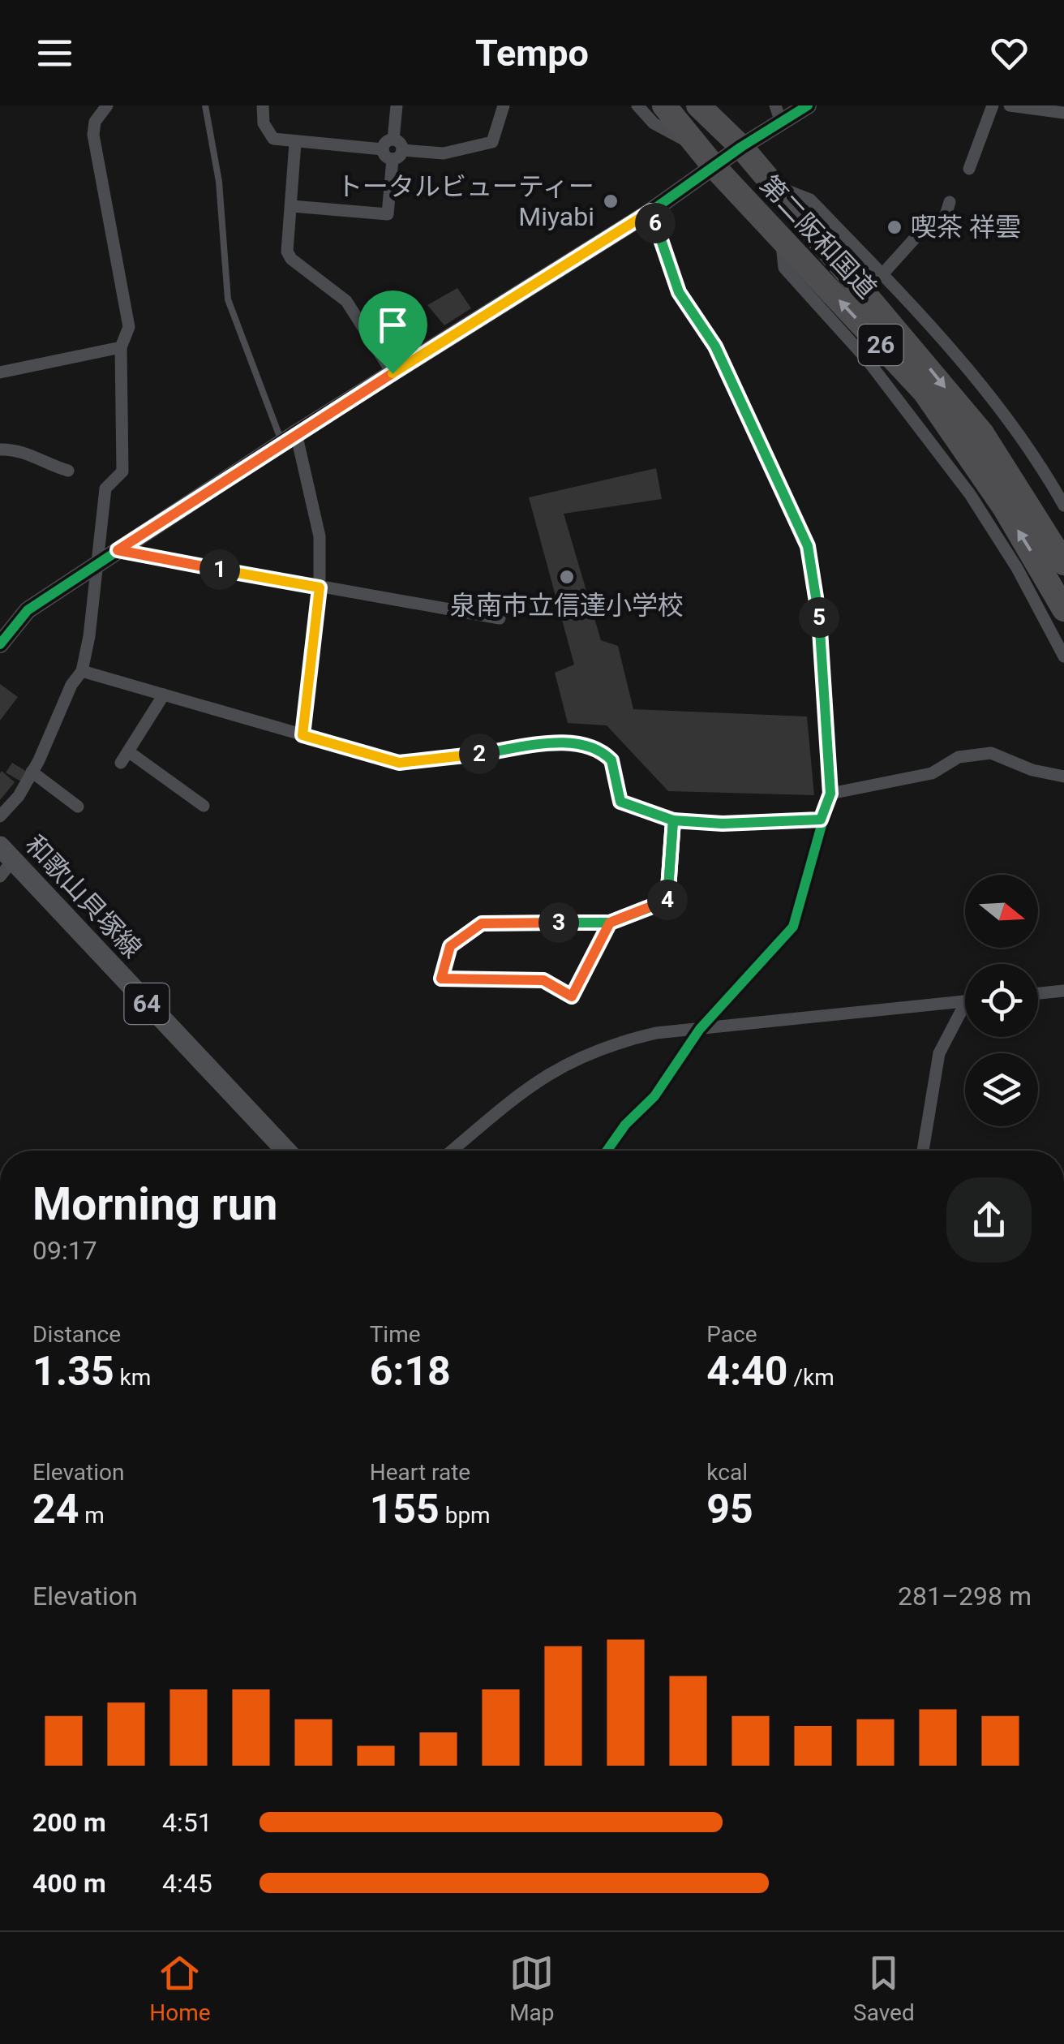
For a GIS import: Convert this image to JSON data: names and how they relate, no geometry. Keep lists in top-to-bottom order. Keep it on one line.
{"streets":{"highway":["第二阪和国道","26"],"main road":["和歌山貝塚線","64"]},"places":["トータルビューティー Miyabi","喫茶 祥雲","泉南市立信達小学校"],"north":"right","page":{"header":"Tempo","pins":["6","1","5","2","4","3"],"heading":["Morning run","09:17"],"stats":[["Distance","1.35 km"],["Time","6:18"],["Pace","4:40 /km"],["Elevation","24 m"],["Heart rate","155 bpm"],["kcal","95"]],"chart":["Elevation","281–298 m"],"list":[{"name":"200 m","note":"4:51"},{"name":"400 m","note":"4:45"}],"tabs":["Home","Map","Saved"]}}
